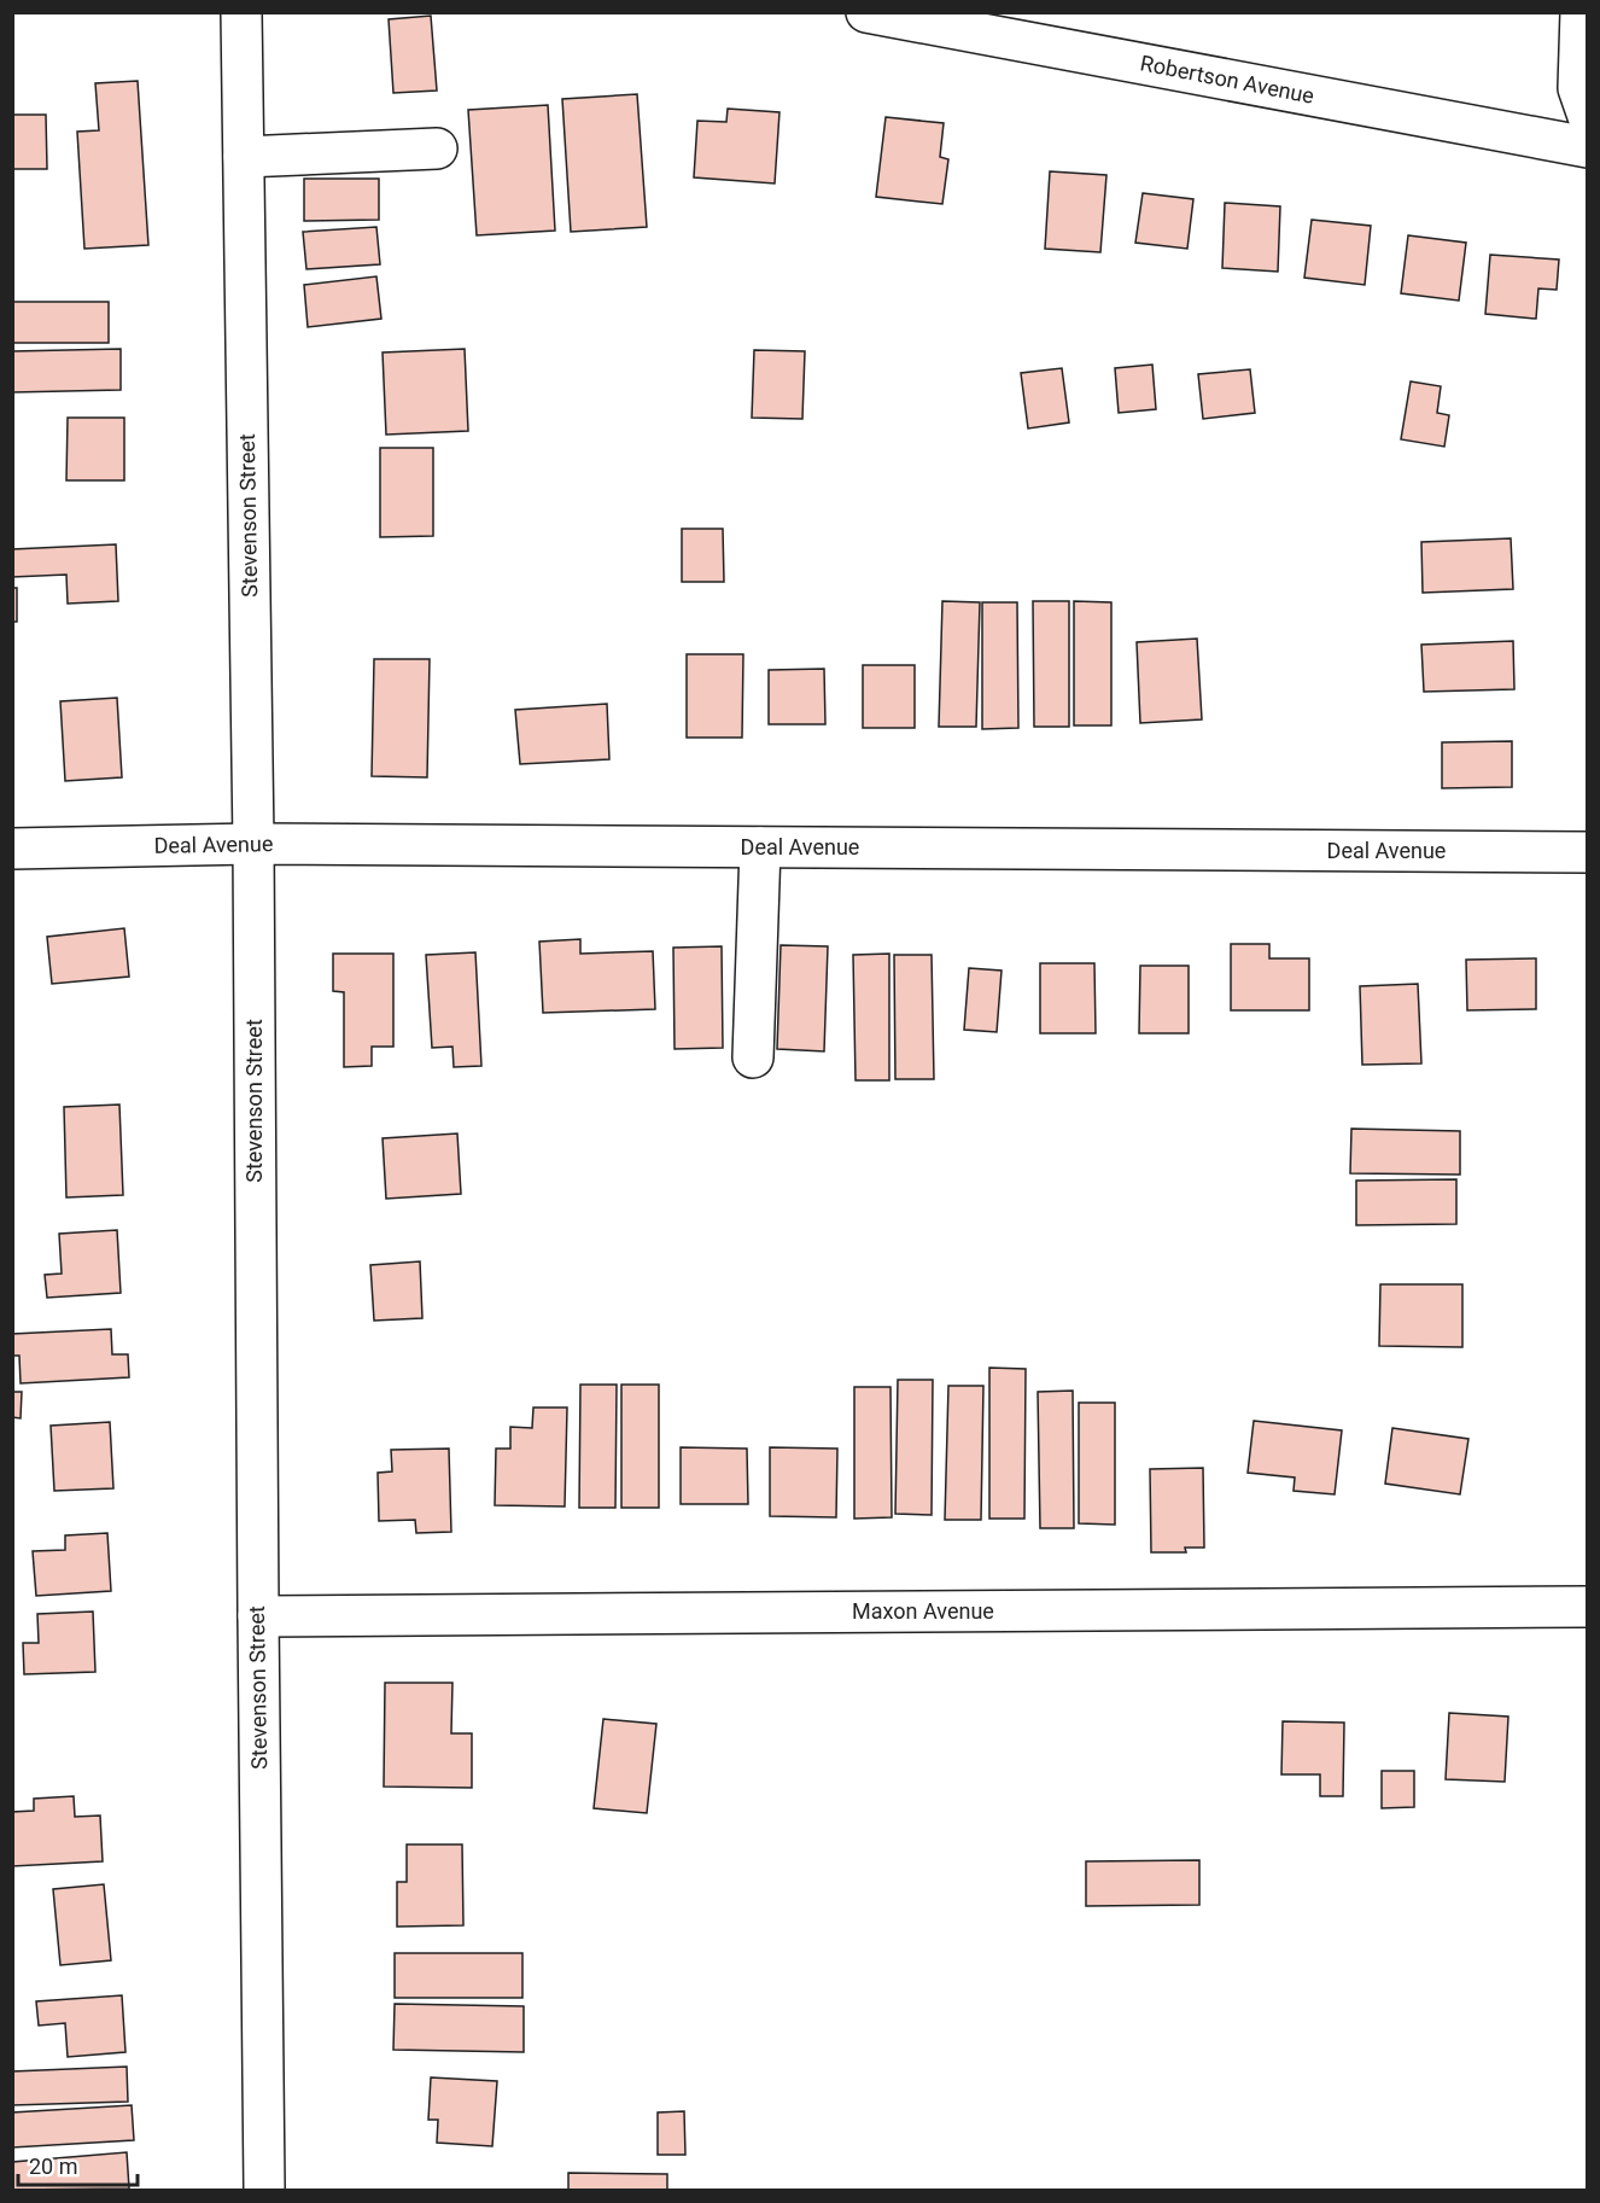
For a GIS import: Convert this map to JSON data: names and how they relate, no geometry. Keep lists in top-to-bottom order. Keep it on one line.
{"streets":{"street":["Robertson Avenue","Stevenson Street","Deal Avenue","Maxon Avenue"]},"crossings":[["Stevenson Street","Deal Avenue"],["Stevenson Street","Maxon Avenue"]],"scale_bar":"20 m"}
